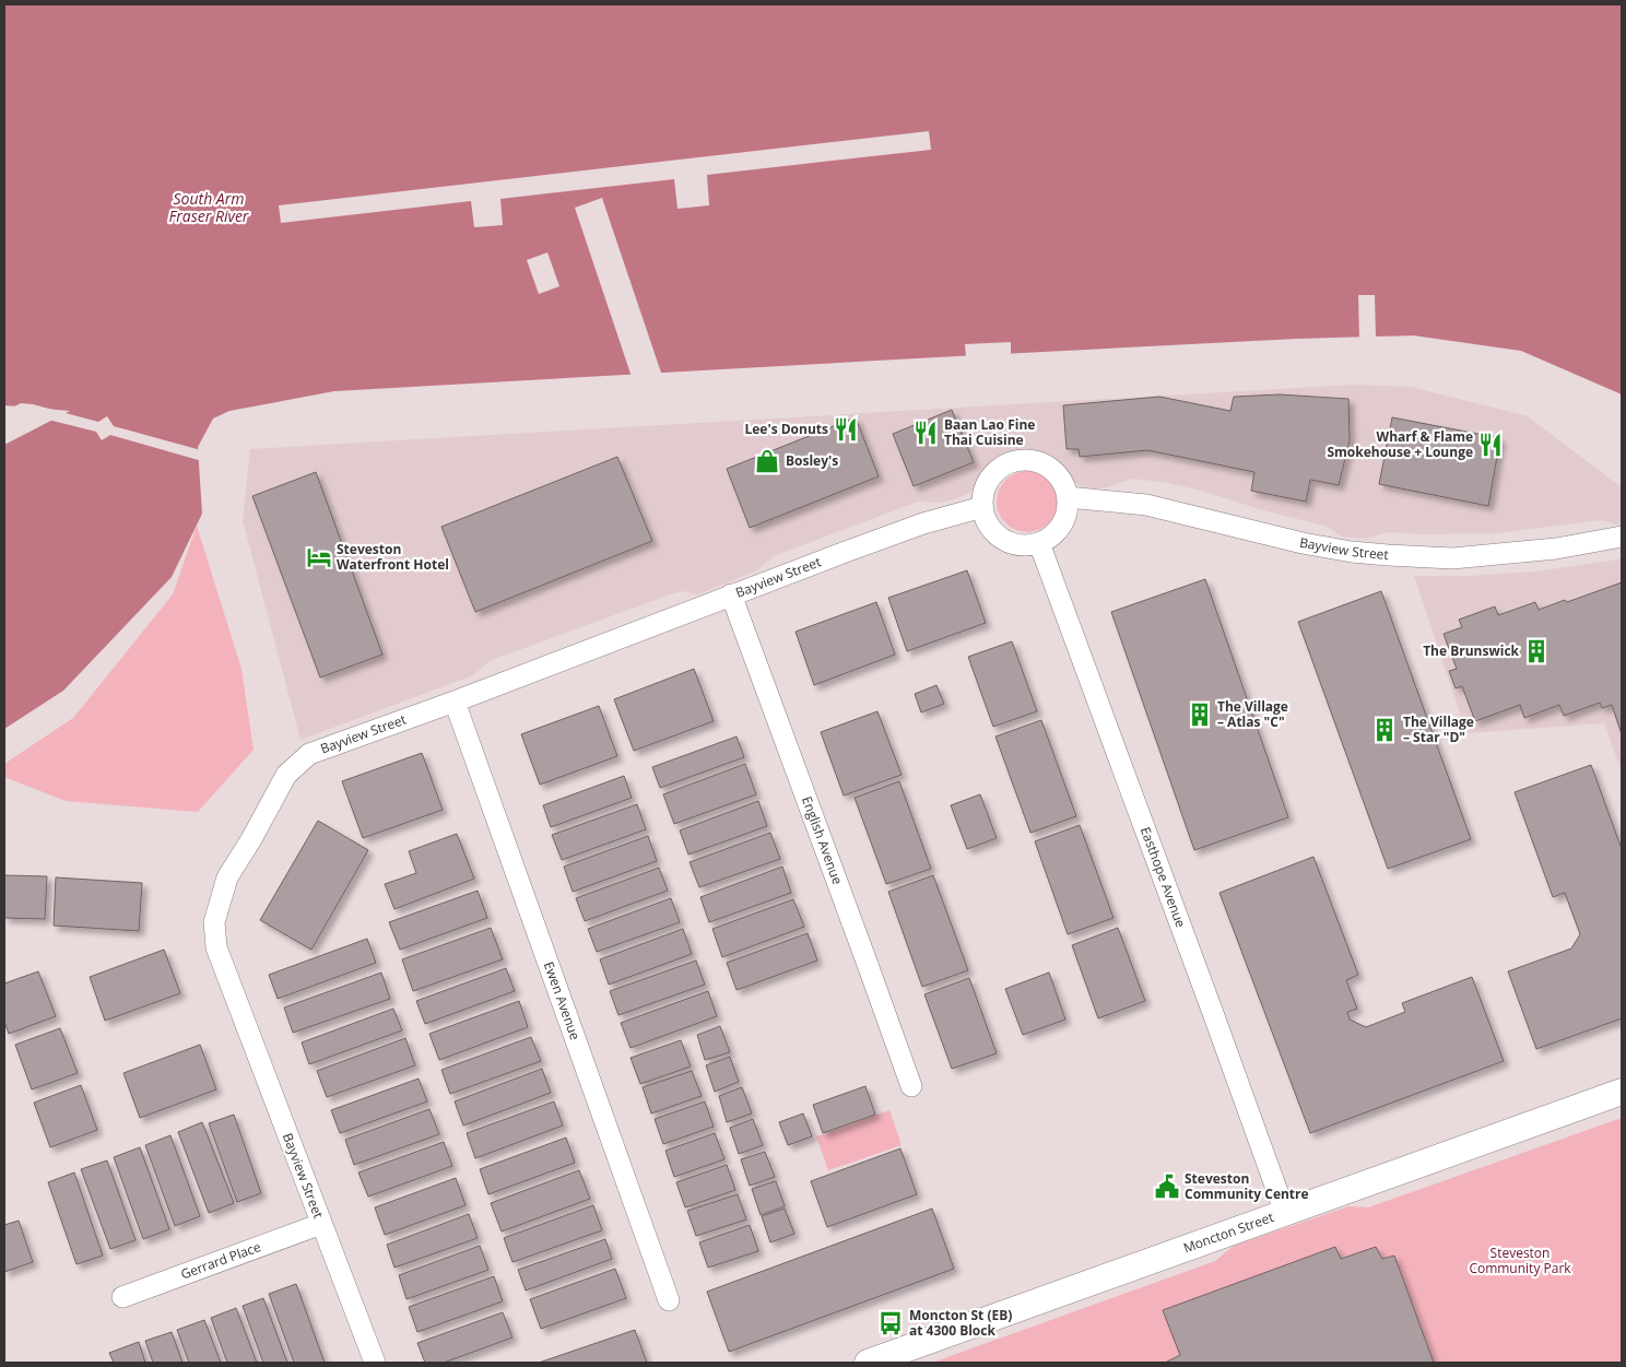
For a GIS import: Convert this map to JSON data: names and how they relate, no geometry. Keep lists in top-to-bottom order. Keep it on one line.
{"streets":{"street":["Bayview Street","English Avenue","Easthope Avenue","Ewen Avenue","Moncton Street","Gerrard Place"]},"crossings":[["Bayview Street","English Avenue"],["Bayview Street","Easthope Avenue"],["Bayview Street","Ewen Avenue"],["Bayview Street","Gerrard Place"],["Easthope Avenue","Moncton Street"]],"water":["South Arm Fraser River"],"parks":["Steveston Community Park"],"places":{"restaurant":["Lee's Donuts","Baan Lao Fine Thai Cuisine","Wharf & Flame Smokehouse + Lounge"],"shop":["Bosley's"],"hotel":["Steveston Waterfront Hotel"],"building":["The Brunswick","The Village – Atlas \"C\"","The Village – Star \"D\""],"public building":["Steveston Community Centre"],"bus stop":["Moncton St (EB) at 4300 Block"]}}
